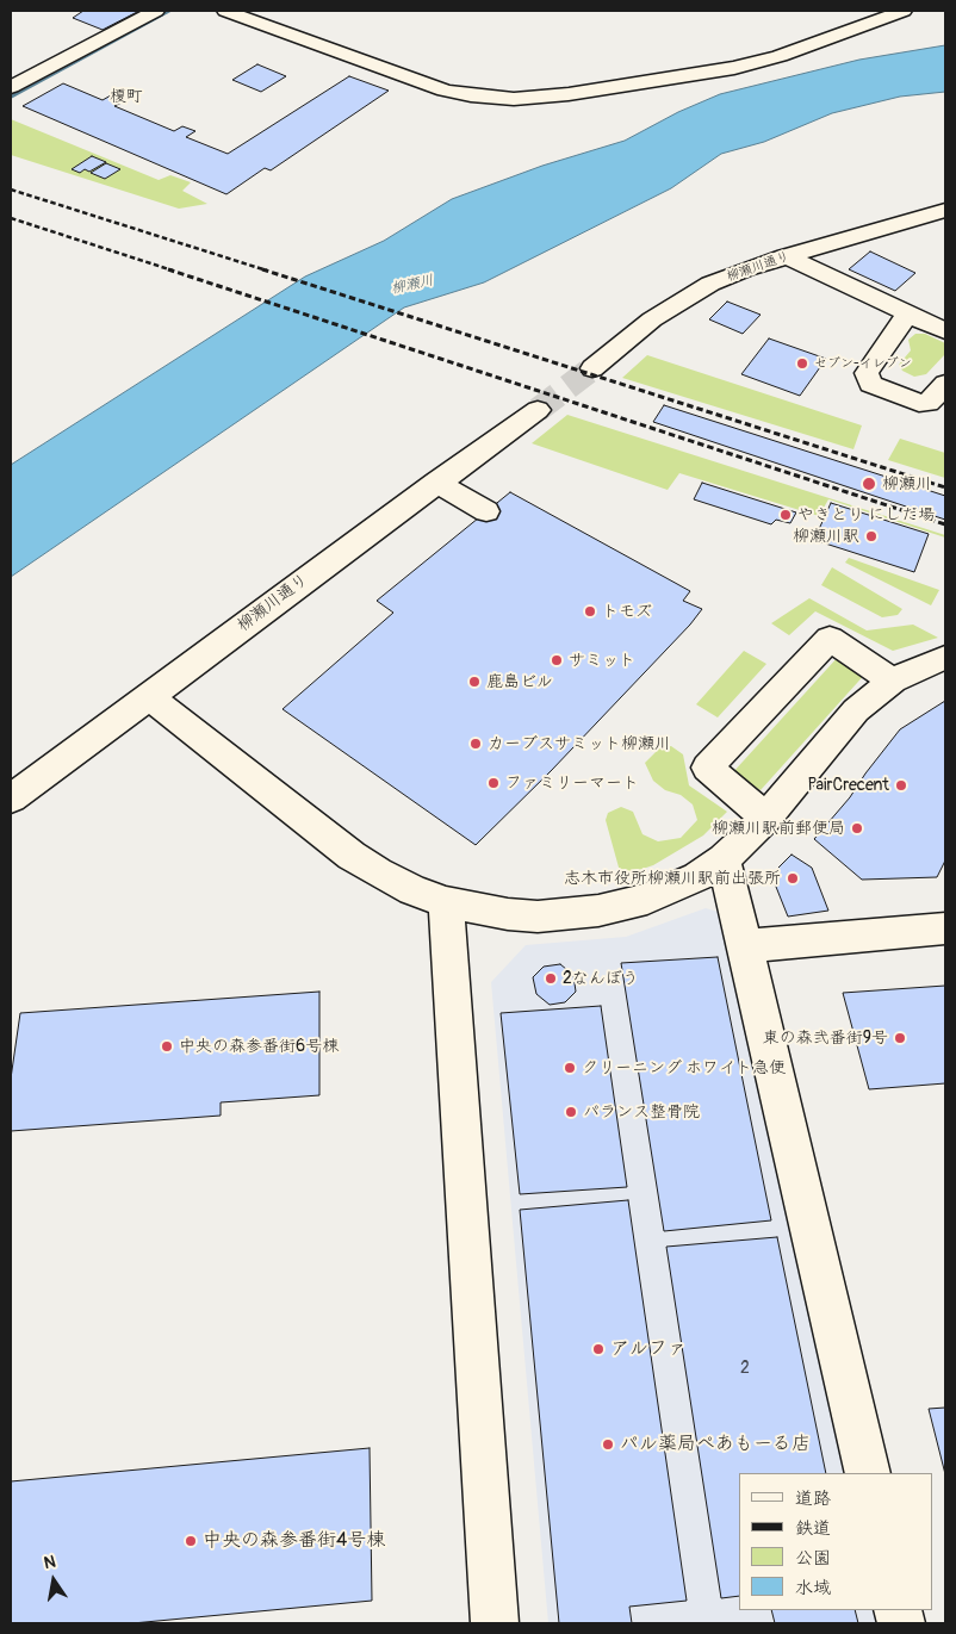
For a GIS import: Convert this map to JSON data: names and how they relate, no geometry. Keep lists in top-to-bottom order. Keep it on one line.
{"streets":{"street":["柳瀬川通り"]},"districts":["榎町"],"water":["柳瀬川"],"places":["セブン-イレブン","柳瀬川","やきとり にしだ場","柳瀬川駅","トモズ","サミット","鹿島ビル","カーブスサミット柳瀬川","ファミリーマート","PairCrecent","柳瀬川駅前郵便局","志木市役所柳瀬川駅前出張所","2なんぼう","東の森弐番街9号","中央の森参番街6号棟","クリーニング ホワイト急便","パランス整骨院","アルファ","パル薬局ぺあもーる店","中央の森参番街4号棟"],"house_numbers":["2"],"legend":["道路","鉄道","公園","水域"],"north":"top"}
